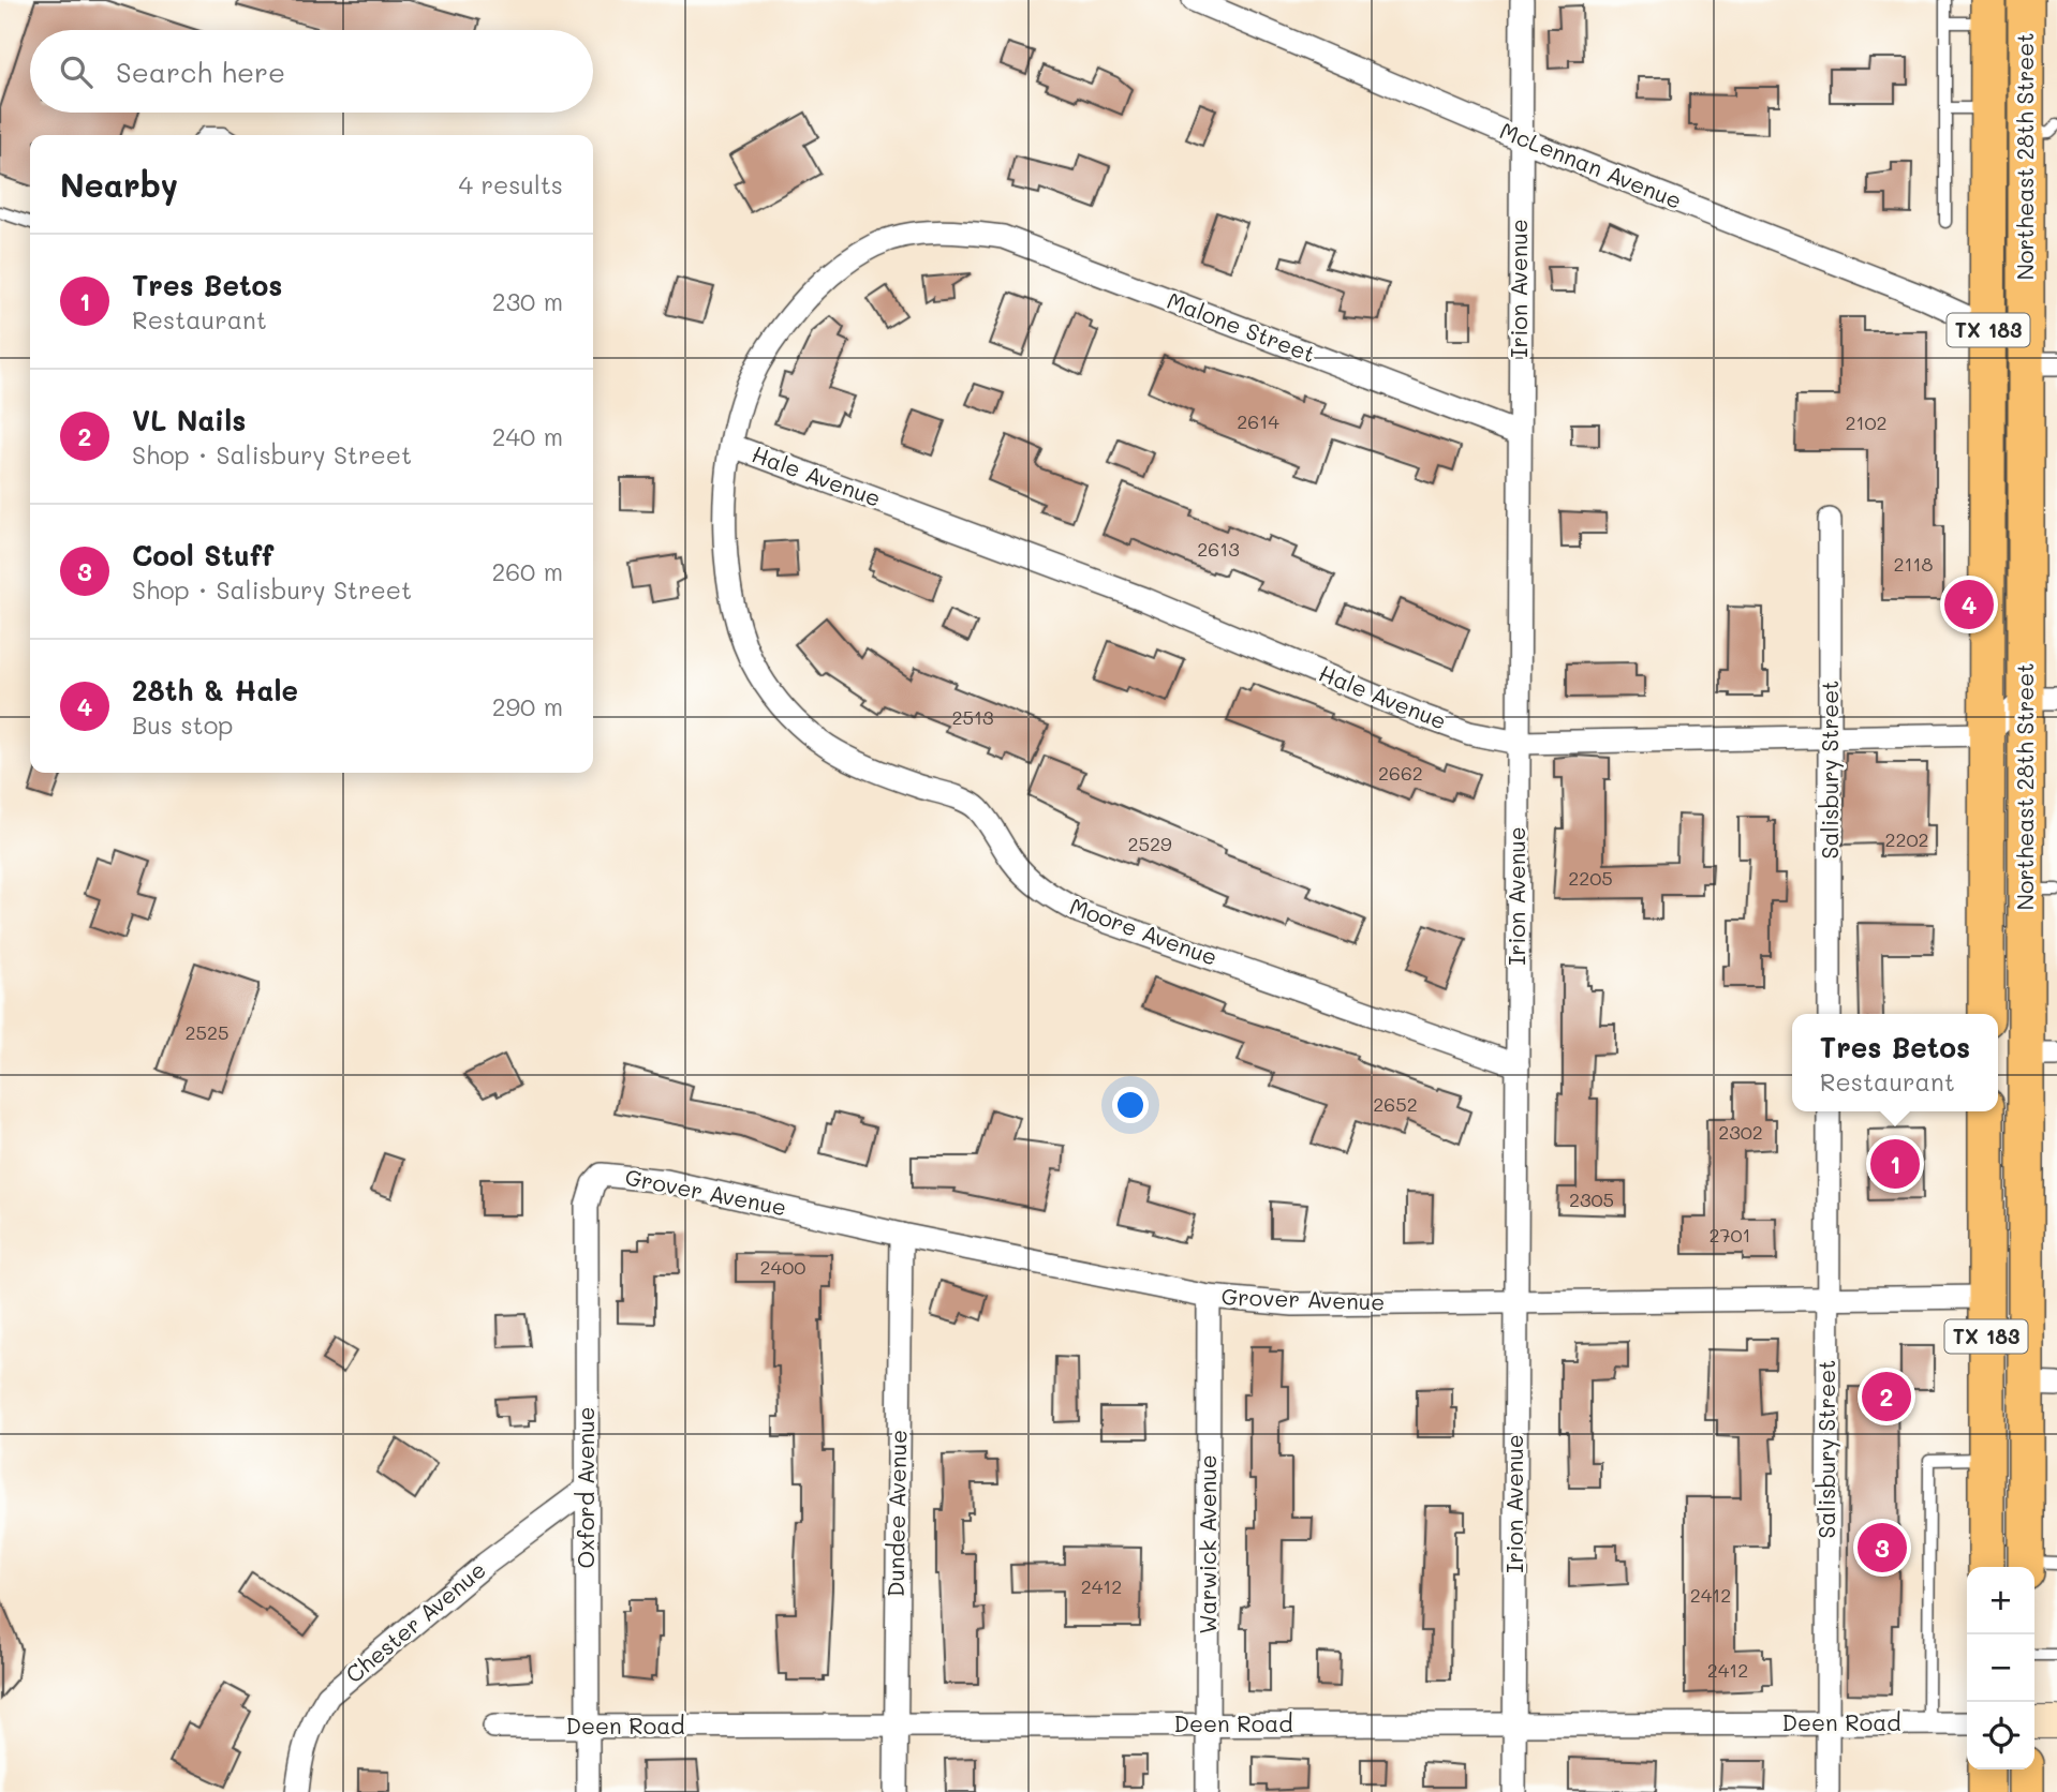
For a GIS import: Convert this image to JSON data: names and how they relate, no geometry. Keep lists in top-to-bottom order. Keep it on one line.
{"streets":{"main road":["Northeast 28th Street","TX 183"],"street":["McLennan Avenue","Irion Avenue","Malone Street","Hale Avenue","Salisbury Street","Moore Avenue","Grover Avenue","Oxford Avenue","Dundee Avenue","Warwick Avenue","Chester Avenue","Deen Road"]},"crossings":[["Northeast 28th Street","McLennan Avenue"],["Northeast 28th Street","Hale Avenue"],["McLennan Avenue","Irion Avenue"],["Irion Avenue","Malone Street"],["Irion Avenue","Hale Avenue"],["Irion Avenue","Moore Avenue"],["Irion Avenue","Grover Avenue"],["Irion Avenue","Deen Road"],["Malone Street","Hale Avenue"],["Malone Street","Moore Avenue"],["TX 183","Grover Avenue"],["Hale Avenue","Salisbury Street"],["Hale Avenue","Moore Avenue"],["Salisbury Street","Grover Avenue"],["Salisbury Street","Deen Road"],["Grover Avenue","Oxford Avenue"],["Grover Avenue","Dundee Avenue"],["Grover Avenue","Warwick Avenue"],["Oxford Avenue","Chester Avenue"],["Oxford Avenue","Deen Road"],["Dundee Avenue","Deen Road"],["Warwick Avenue","Deen Road"]],"house_numbers":["2614","2102","2613","2118","2513","2662","2202","2529","2205","2525","2652","2302","2305","2701","2400","2412","2412","2412"],"page":{"search":"Search here","heading":["Nearby","4 results"],"list":[{"mark":"1","name":"Tres Betos","note":"Restaurant","value":"230 m"},{"mark":"2","name":"VL Nails","note":"Shop · Salisbury Street","value":"240 m"},{"mark":"3","name":"Cool Stuff","note":"Shop · Salisbury Street","value":"260 m"},{"mark":"4","name":"28th & Hale","note":"Bus stop","value":"290 m"}],"pins":["4","1","2","3"],"popup":["Tres Betos","Restaurant"],"map_buttons":["+","−"]}}
